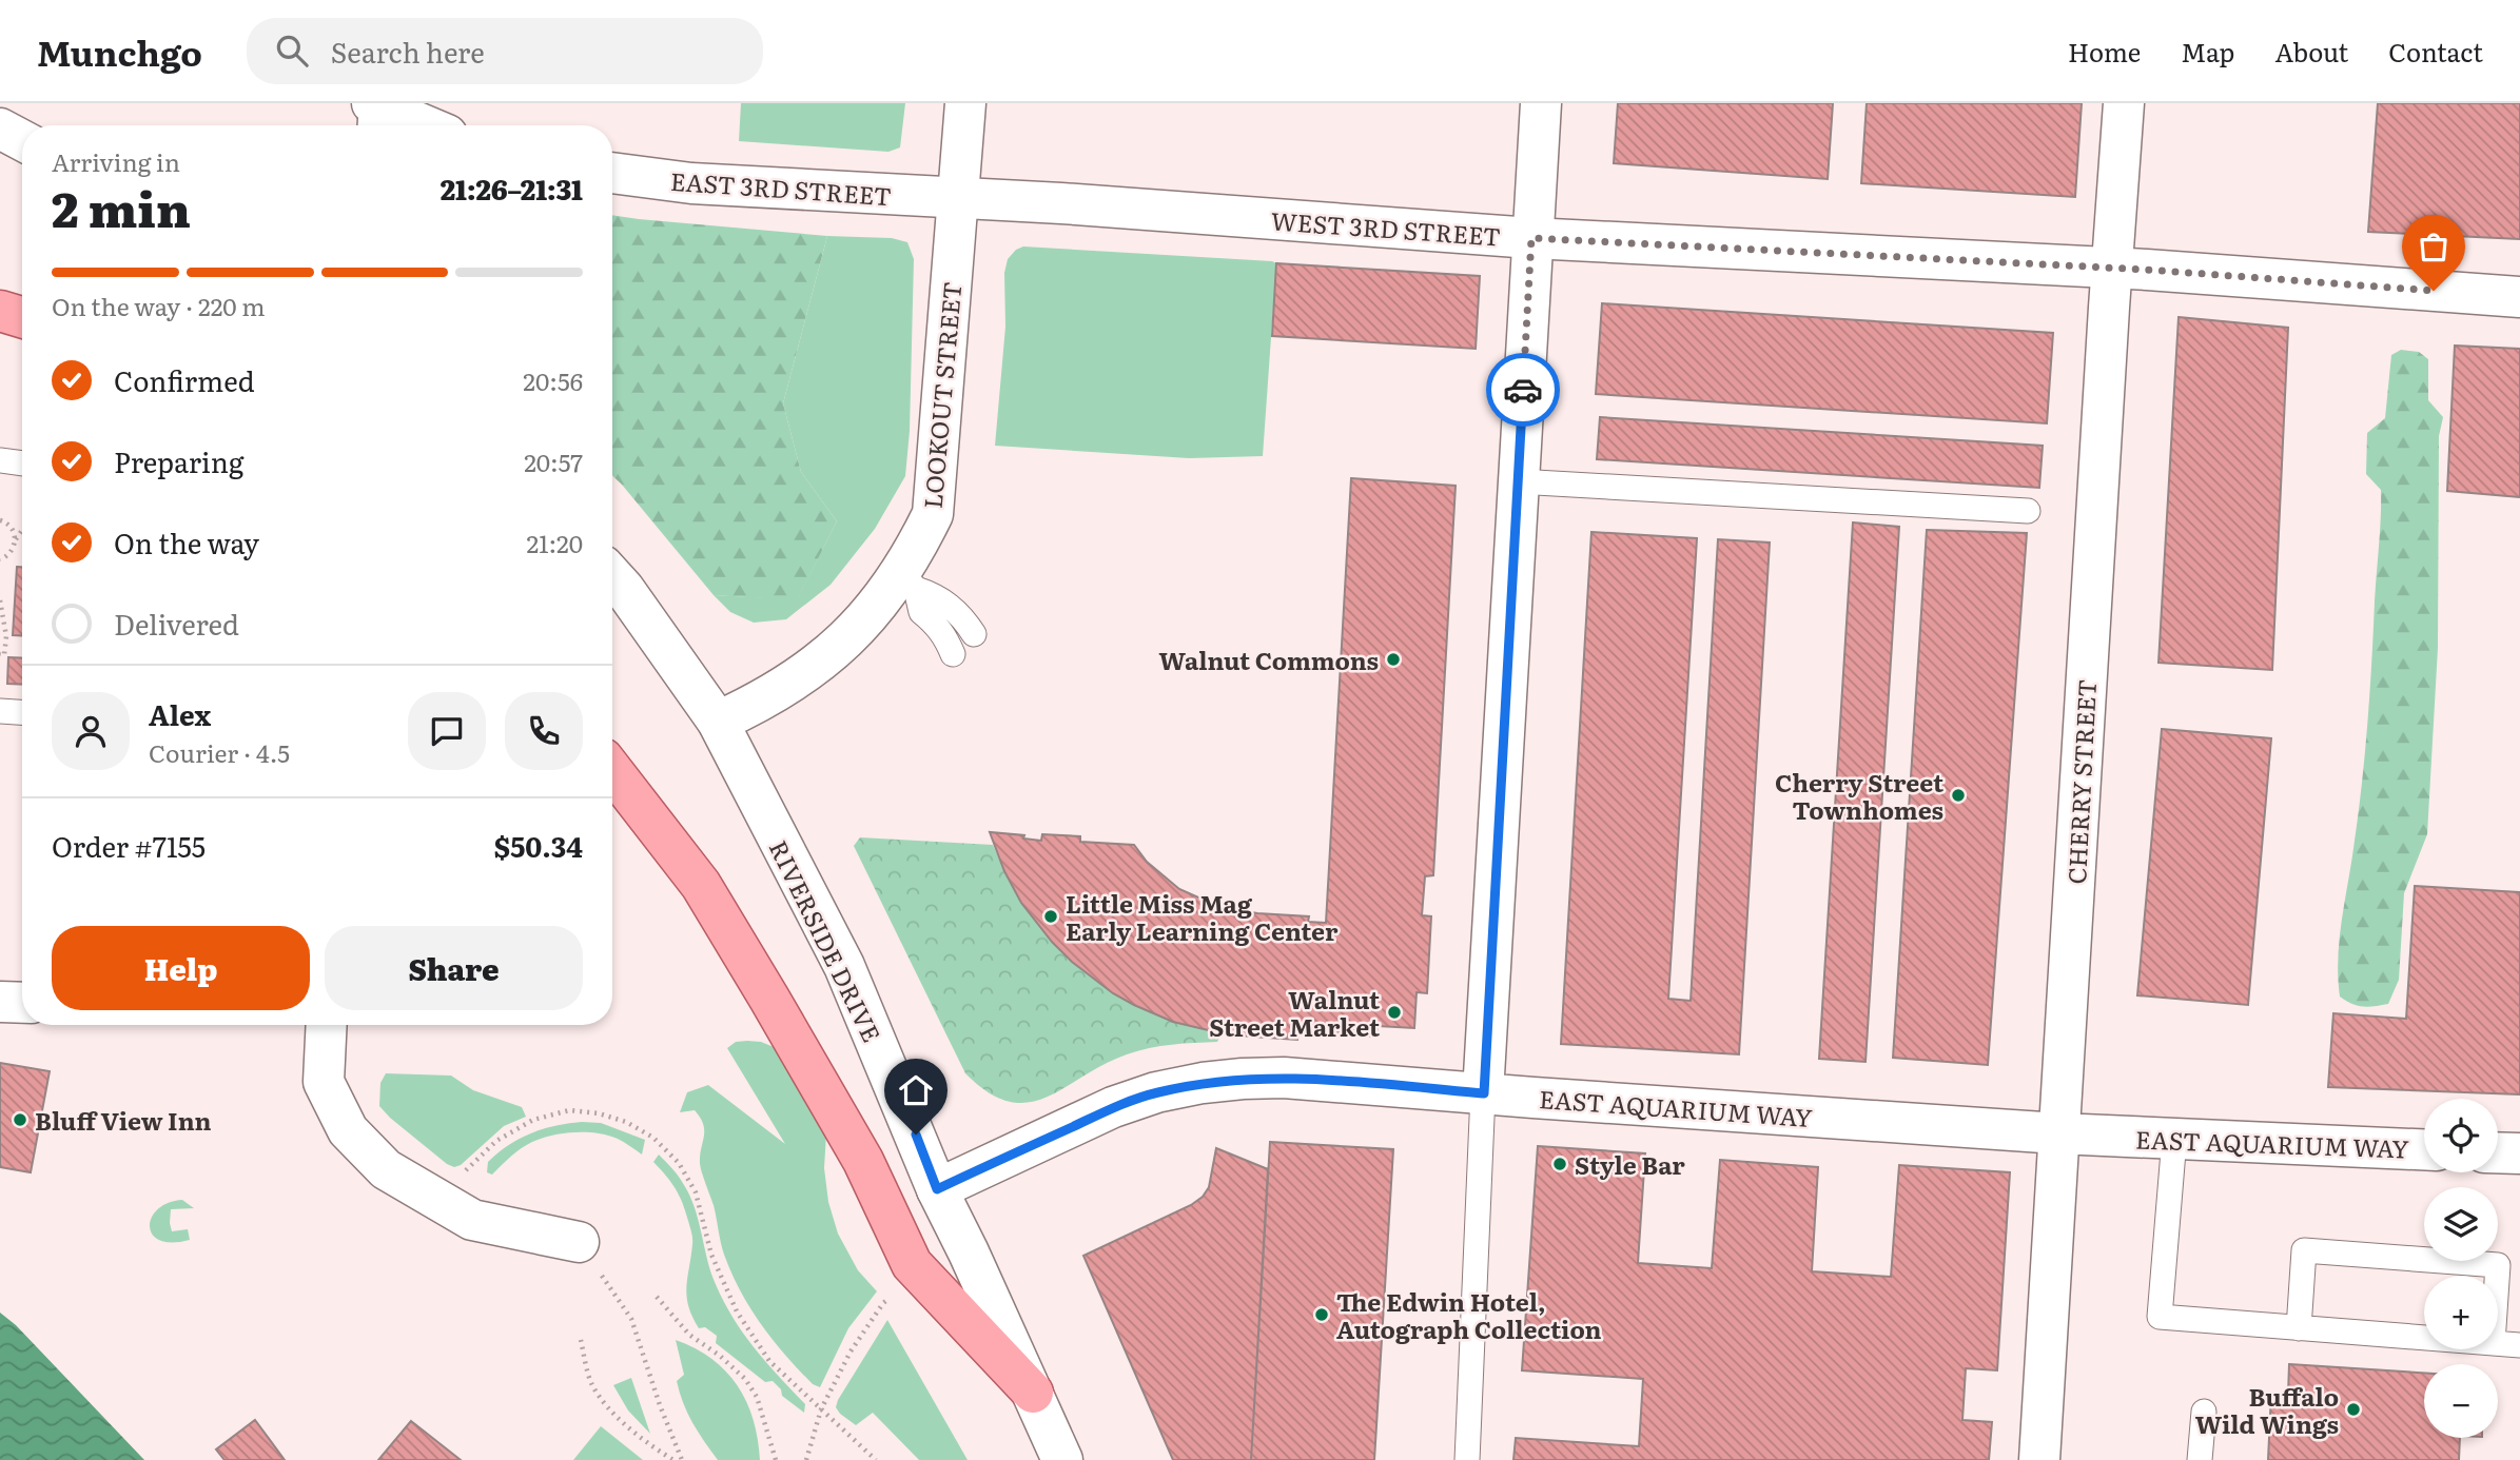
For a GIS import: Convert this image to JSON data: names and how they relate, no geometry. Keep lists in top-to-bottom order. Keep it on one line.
{"streets":{"street":["EAST 3RD STREET","WEST 3RD STREET","LOOKOUT STREET","CHERRY STREET","RIVERSIDE DRIVE","EAST AQUARIUM WAY"]},"crossings":[["EAST 3RD STREET","WEST 3RD STREET"],["EAST 3RD STREET","LOOKOUT STREET"],["WEST 3RD STREET","LOOKOUT STREET"],["WEST 3RD STREET","CHERRY STREET"],["LOOKOUT STREET","RIVERSIDE DRIVE"],["CHERRY STREET","EAST AQUARIUM WAY"],["RIVERSIDE DRIVE","EAST AQUARIUM WAY"]],"places":["Walnut Commons","Cherry Street Townhomes","Little Miss Mag Early Learning Center","Walnut Street Market","Bluff View Inn","Style Bar","The Edwin Hotel, Autograph Collection","Buffalo Wild Wings"],"page":{"header":"Munchgo","search":"Search here","nav":["Home","Map","About","Contact"],"heading":["2 min","Arriving in","21:26–21:31"],"panel":["Alex","Courier · 4.5","Order #7155","$50.34"],"bar":"On the way · 220 m","list":[["Confirmed","20:56"],["Preparing","20:57"],["On the way","21:20"],"Delivered"],"buttons":["Help","Share"],"map_buttons":["+","−"]}}
